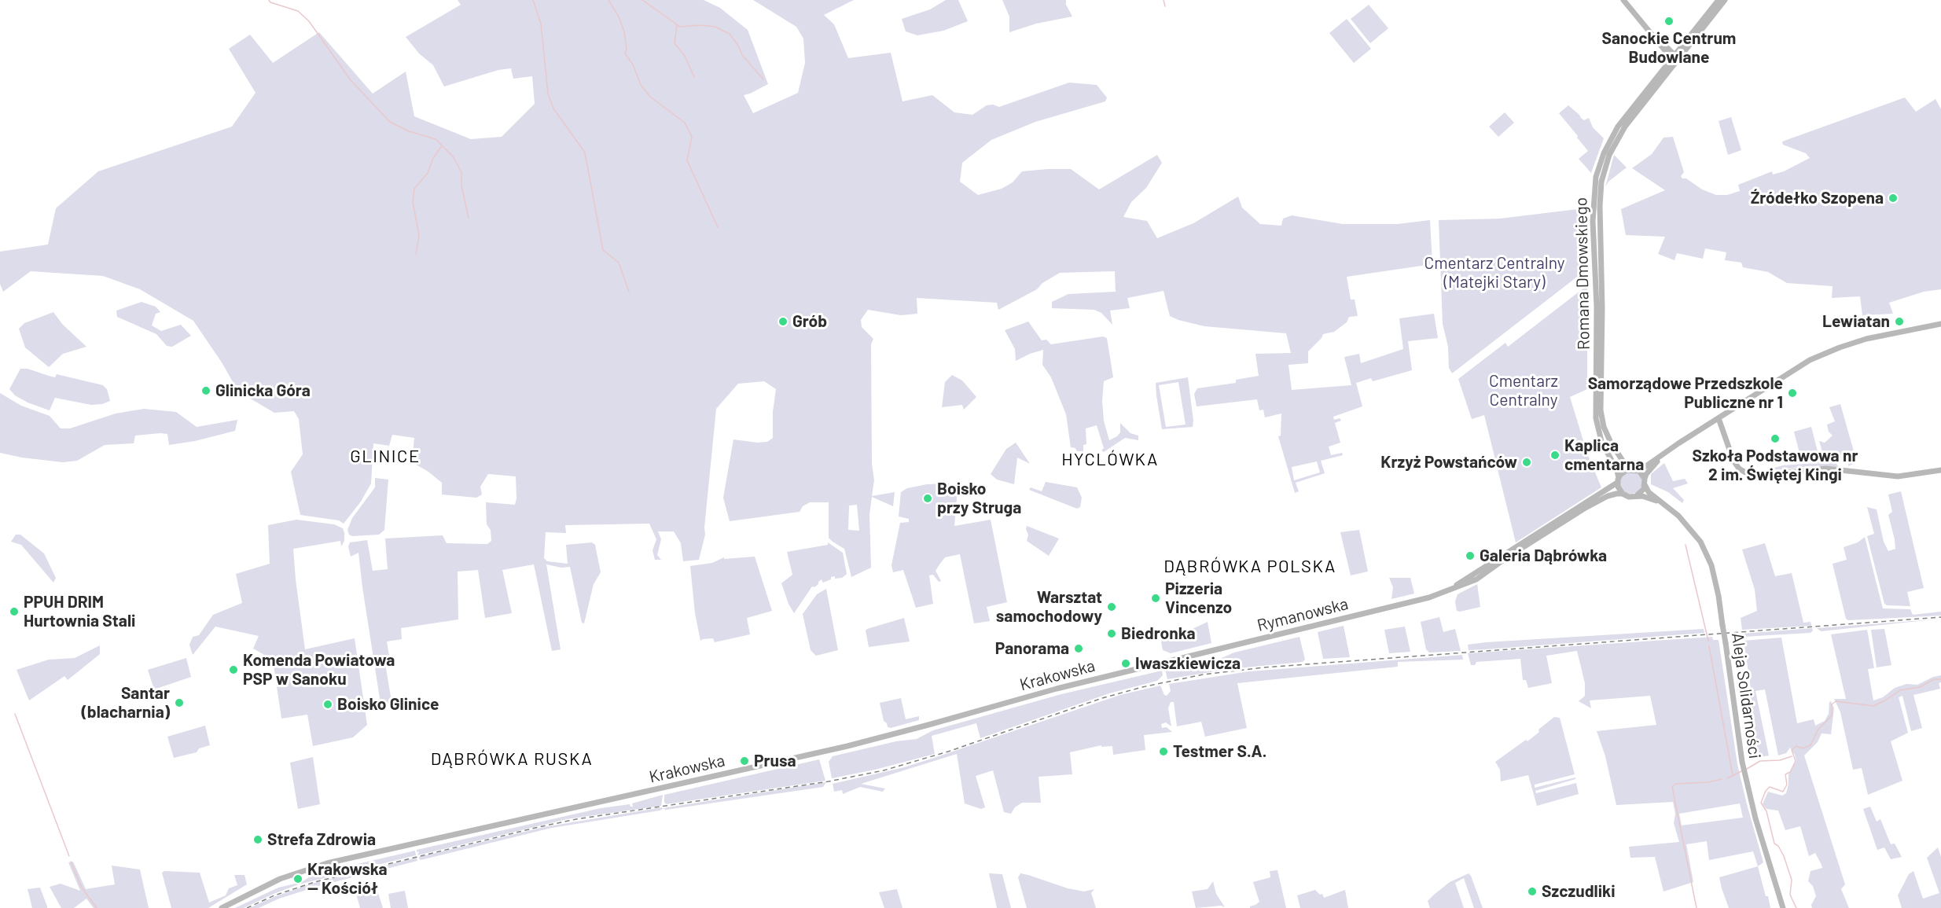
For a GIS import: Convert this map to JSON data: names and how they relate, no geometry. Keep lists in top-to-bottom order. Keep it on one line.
{"streets":{"main road":["Romana Dmowskiego","Rymanowska","Krakowska","Aleja Solidarności"]},"crossings":[["Romana Dmowskiego","Rymanowska"],["Romana Dmowskiego","Aleja Solidarności"],["Rymanowska","Krakowska"],["Rymanowska","Aleja Solidarności"]],"districts":["GLINICE","HYCLÓWKA","DĄBRÓWKA POLSKA","DĄBRÓWKA RUSKA"],"parks":["Cmentarz Centralny (Matejki Stary)","Cmentarz Centralny"],"places":["Sanockie Centrum Budowlane","Źródełko Szopena","Grób","Lewiatan","Glinicka Góra","Samorządowe Przedszkole Publiczne nr 1","Szkoła Podstawowa nr 2 im. Świętej Kingi","Kaplica cmentarna","Krzyż Powstańców","Boisko przy Struga","Galeria Dąbrówka","Pizzeria Vincenzo","Warsztat samochodowy","PPUH DRIM Hurtownia Stali","Biedronka","Panorama","Iwaszkiewicza","Komenda Powiatowa PSP w Sanoku","Santar (blacharnia)","Boisko Glinice","Testmer S.A.","Prusa","Strefa Zdrowia","Krakowska — Kościół","Szczudliki"]}
